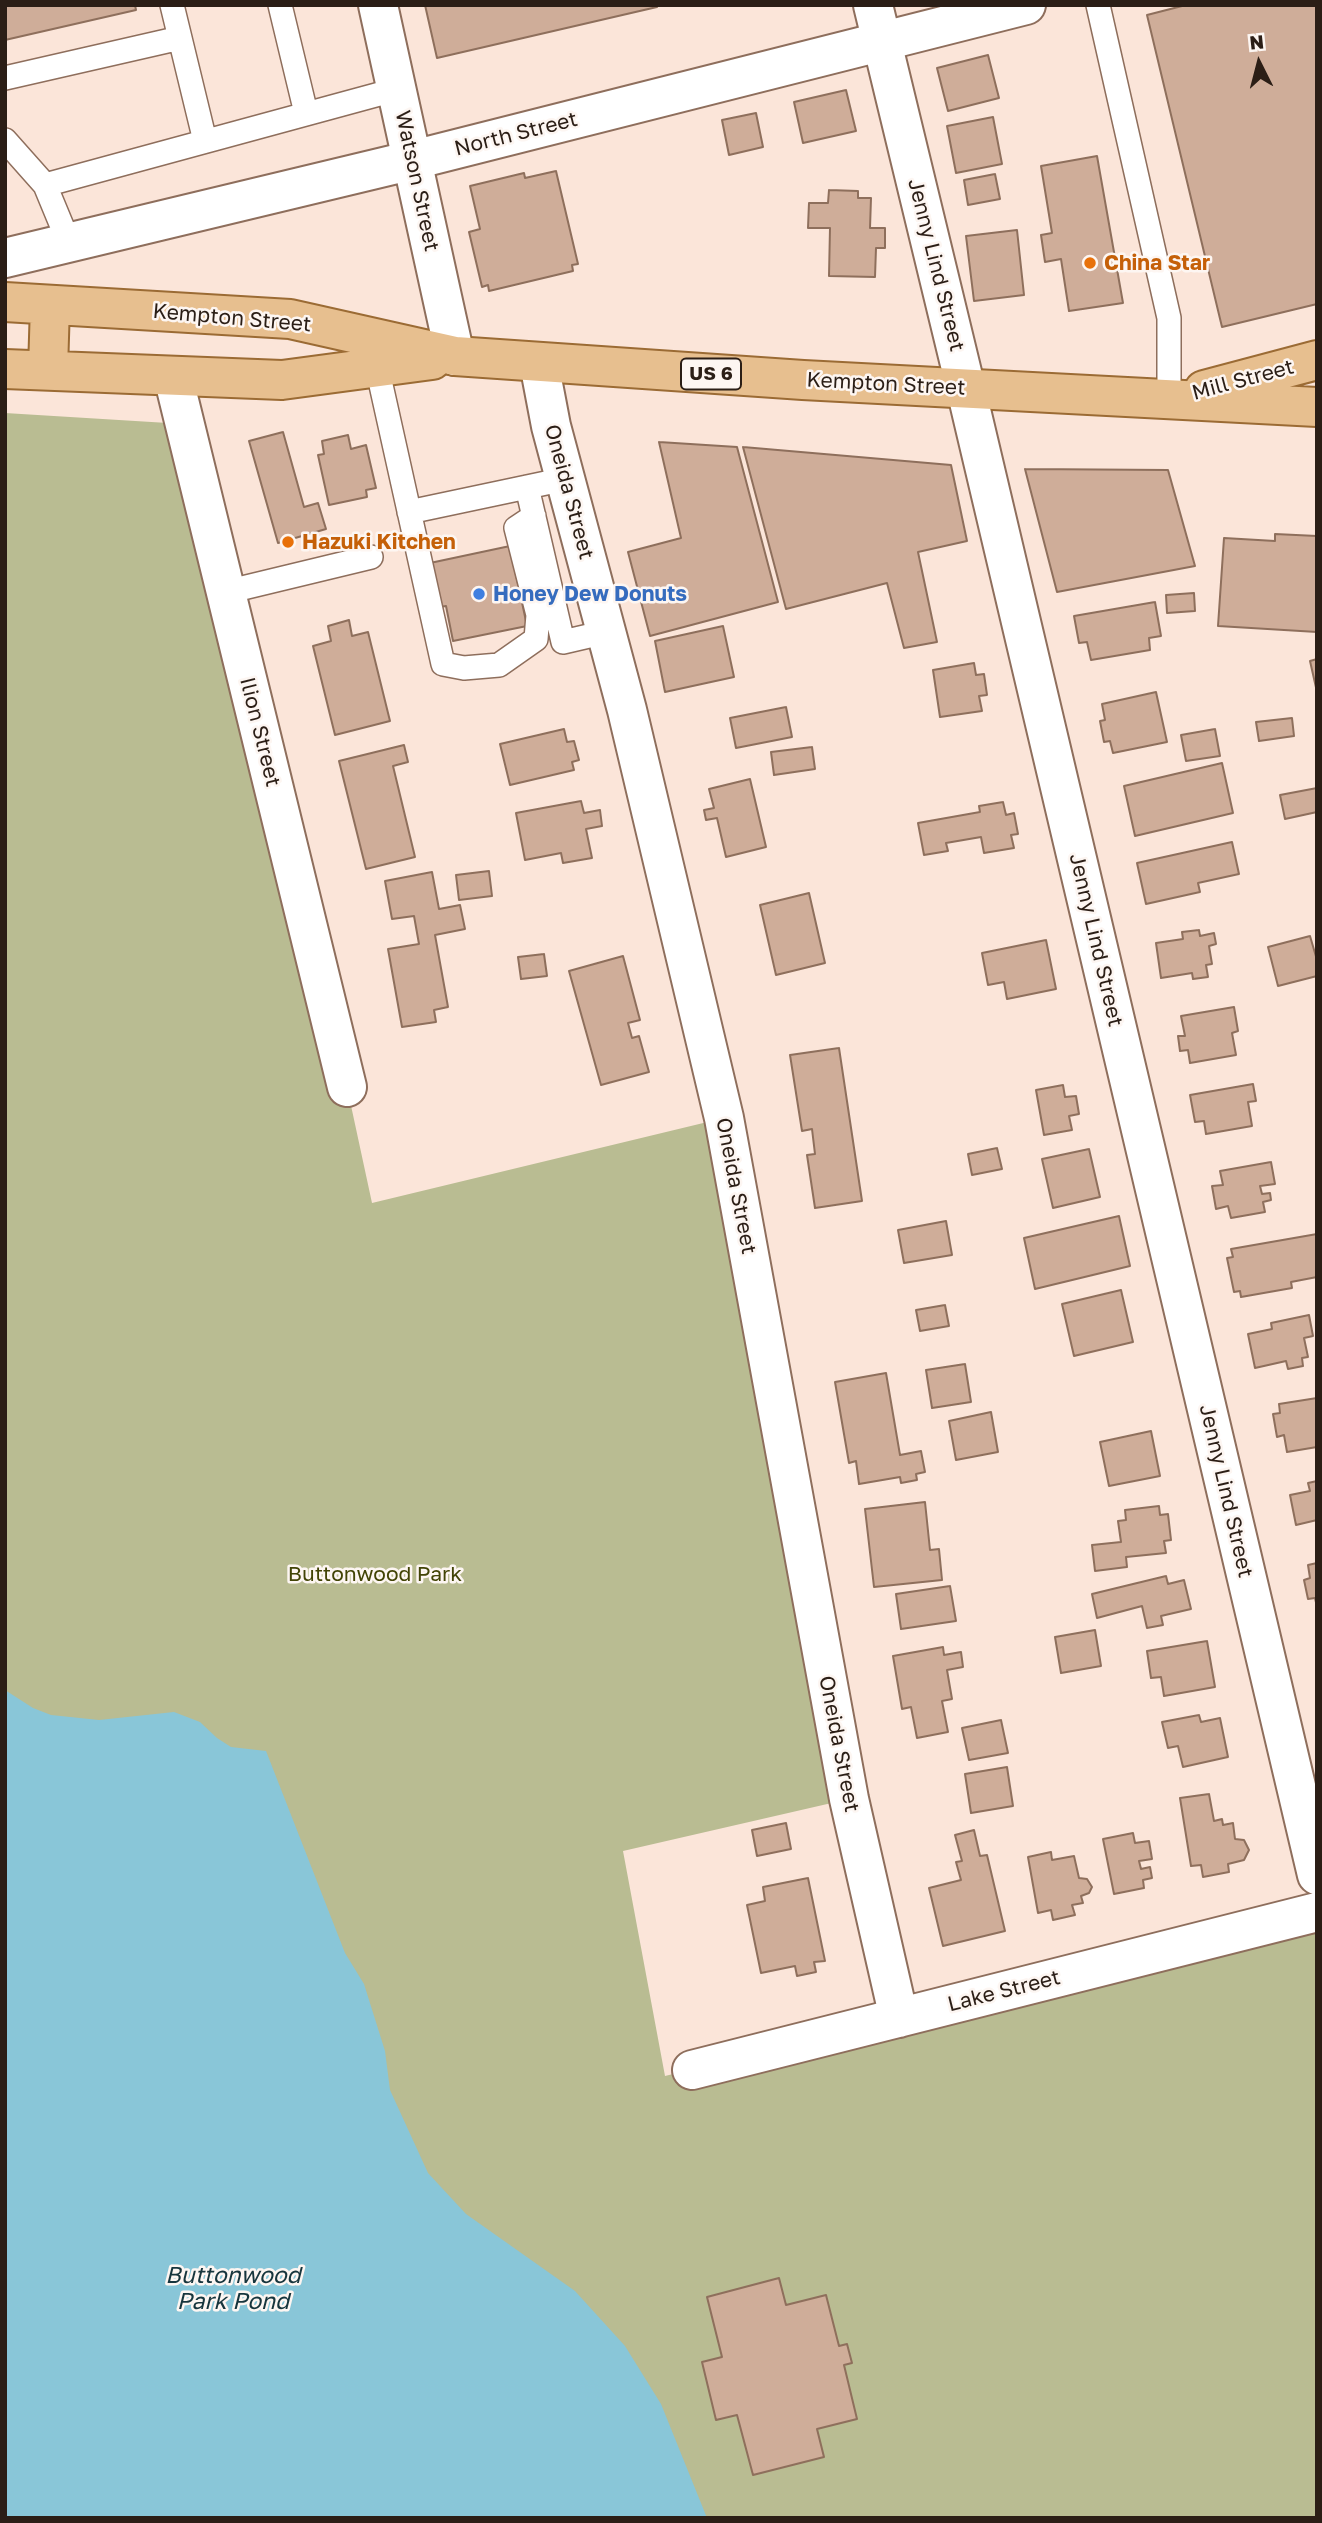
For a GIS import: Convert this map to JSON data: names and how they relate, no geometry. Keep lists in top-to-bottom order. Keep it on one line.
{"streets":{"main road":["Kempton Street","US 6","Mill Street"],"street":["North Street","Watson Street","Jenny Lind Street","Oneida Street","Ilion Street","Lake Street"]},"crossings":[["North Street","Watson Street"],["North Street","Jenny Lind Street"],["Watson Street","Kempton Street"],["Jenny Lind Street","Kempton Street"],["Kempton Street","Mill Street"],["Kempton Street","Oneida Street"],["Kempton Street","Ilion Street"],["Oneida Street","Lake Street"]],"water":["Buttonwood Park Pond"],"parks":["Buttonwood Park"],"places":["China Star","Hazuki Kitchen","Honey Dew Donuts"],"north":"top"}
